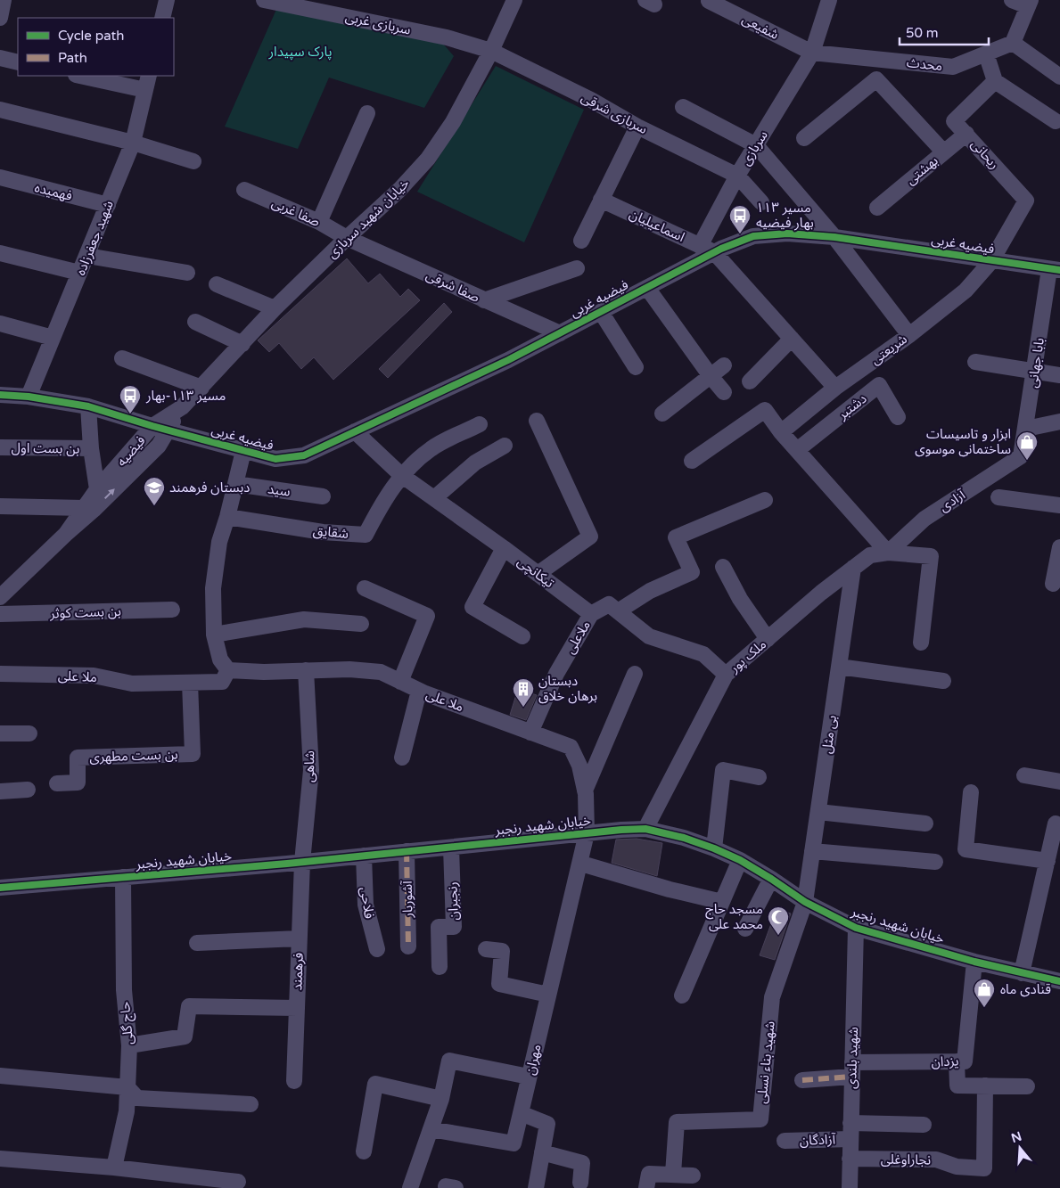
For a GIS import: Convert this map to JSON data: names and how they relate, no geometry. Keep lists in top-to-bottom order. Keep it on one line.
{"streets":{"street":["سربازی غربی","شفیعی","محدث","سربازی شرقی","سربازی","ریحانی","بهشتی","فهمیده","صفا غربی","خیابان شهید سربازی","اسماعیلیان","شهید جعفرزاده","فیضیه غربی","صفا شرقی","شریعتی","بابا جهانی","دشتبر","بن بست اول","فیضیه","سید","آزادی","شقایق","تیکانچی","بن بست کوثر","ملاعلی","ملک پور","ملا علی","بی مثل","بن بست مطهری","شاهی","خیابان شهید رنجبر","آشوربار","رنجبران","فلاحی","فرهمند","حاج گلی","شهید بلندی","مهران","یزدان","شهید بناء نسلی","آزادگان","نجاراوغلی"]},"crossings":[["سربازی غربی","سربازی شرقی"],["سربازی غربی","خیابان شهید سربازی"],["شفیعی","محدث"],["شفیعی","سربازی"],["محدث","سربازی"],["سربازی شرقی","سربازی"],["سربازی شرقی","خیابان شهید سربازی"],["سربازی","اسماعیلیان"],["سربازی","فیضیه غربی"],["ریحانی","بهشتی"],["ریحانی","فیضیه غربی"],["ریحانی","شریعتی"],["فهمیده","شهید جعفرزاده"],["صفا غربی","خیابان شهید سربازی"],["صفا غربی","صفا شرقی"],["خیابان شهید سربازی","صفا شرقی"],["خیابان شهید سربازی","فیضیه"],["اسماعیلیان","فیضیه غربی"],["شهید جعفرزاده","فیضیه غربی"],["فیضیه غربی","صفا شرقی"],["فیضیه غربی","شریعتی"],["فیضیه غربی","بابا جهانی"],["فیضیه غربی","فیضیه"],["فیضیه غربی","تیکانچی"],["بابا جهانی","آزادی"],["آزادی","ملک پور"],["شقایق","تیکانچی"],["تیکانچی","ملاعلی"],["ملاعلی","ملا علی"],["ملک پور","بی مثل"],["ملک پور","خیابان شهید رنجبر"],["ملا علی","بن بست مطهری"],["ملا علی","شاهی"],["ملا علی","خیابان شهید رنجبر"],["ملا علی","مهران"],["بی مثل","خیابان شهید رنجبر"],["بی مثل","شهید بناء نسلی"],["شاهی","خیابان شهید رنجبر"],["شاهی","فرهمند"],["خیابان شهید رنجبر","آشوربار"],["خیابان شهید رنجبر","رنجبران"],["خیابان شهید رنجبر","فلاحی"],["خیابان شهید رنجبر","فرهمند"],["خیابان شهید رنجبر","حاج گلی"],["خیابان شهید رنجبر","شهید بلندی"],["خیابان شهید رنجبر","مهران"],["خیابان شهید رنجبر","یزدان"],["خیابان شهید رنجبر","شهید بناء نسلی"],["شهید بلندی","یزدان"],["شهید بلندی","آزادگان"],["شهید بلندی","نجاراوغلی"]],"parks":["پارک سپیدار"],"places":{"bus stop":["مسیر ۱۱۳ بهار فیضیه","مسیر ۱۱۳-بهار"],"shop":["ابزار و تاسیسات ساختمانی موسوی","قنادی ماه"],"school or university":["دبستان فرهمند"],"building":["دبستان برهان خلاق"],"mosque":["مسجد حاج محمد علی"]},"legend":["Cycle path","Path"],"scale_bar":"50 m","north":"top"}
